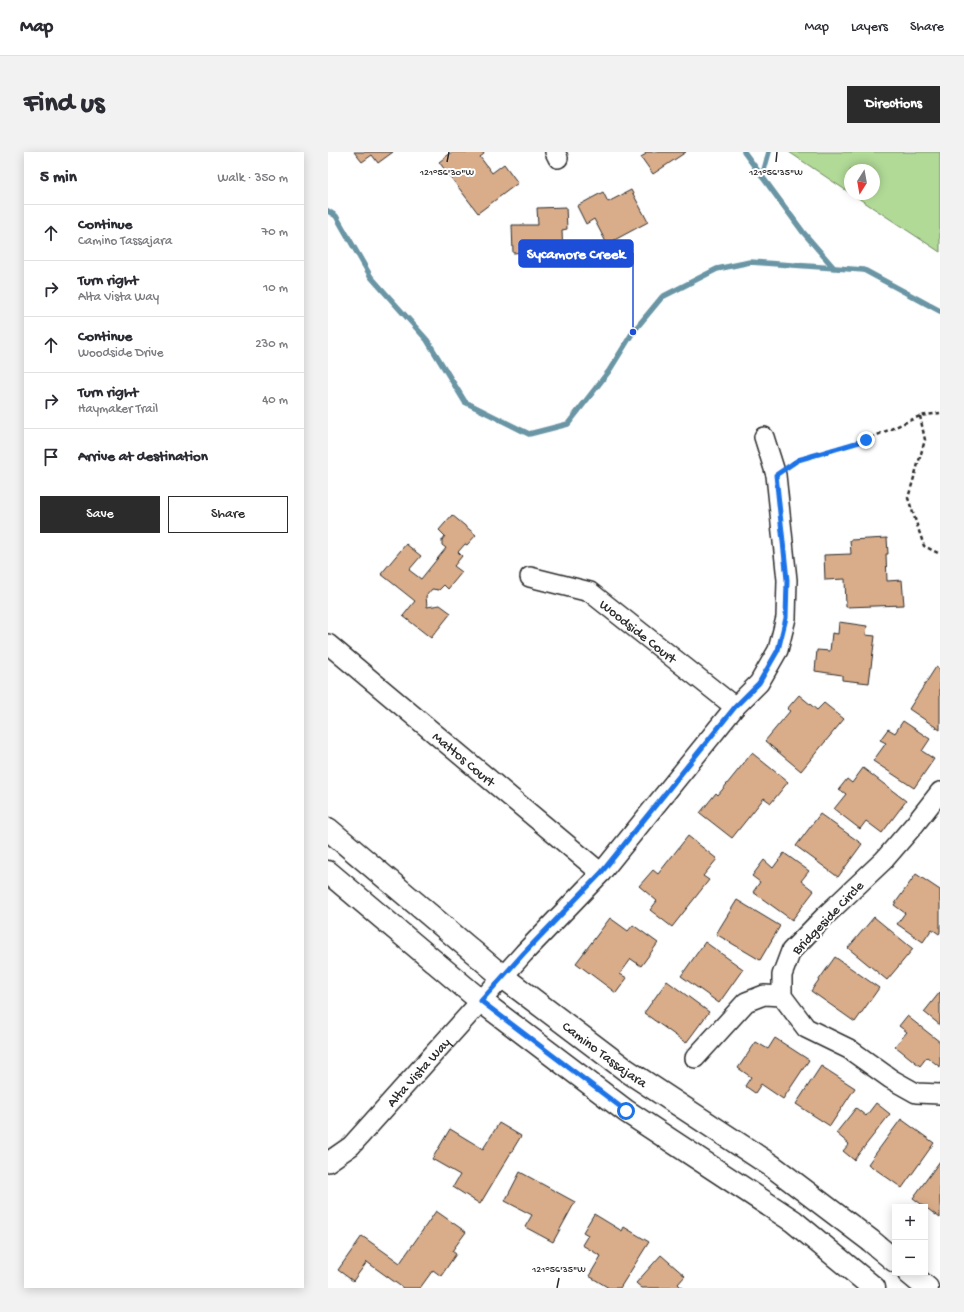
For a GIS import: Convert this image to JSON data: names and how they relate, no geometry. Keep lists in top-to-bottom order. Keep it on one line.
{"streets":{"main road":["Camino Tassajara"],"street":["Woodside Court","Mattos Court","Bridgeside Circle","Alta Vista Way"]},"crossings":[["Woodside Court","Alta Vista Way"],["Mattos Court","Alta Vista Way"],["Camino Tassajara","Alta Vista Way"]],"places":["Sycamore Creek"],"north":"bottom","page":{"header":"Map","nav":["Map","Layers","Share"],"buttons":["Directions",["Save","Share"]],"title":"Find us","heading":["5 min","Walk · 350 m"],"list":[["Continue","Camino Tassajara","70 m"],["Turn right","Alta Vista Way","10 m"],["Continue","Woodside Drive","230 m"],["Turn right","Haymaker Trail","40 m"],"Arrive at destination"],"map_buttons":["+","−"]},"coordinates":["121°56'30\"W","121°56'35\"W"]}
